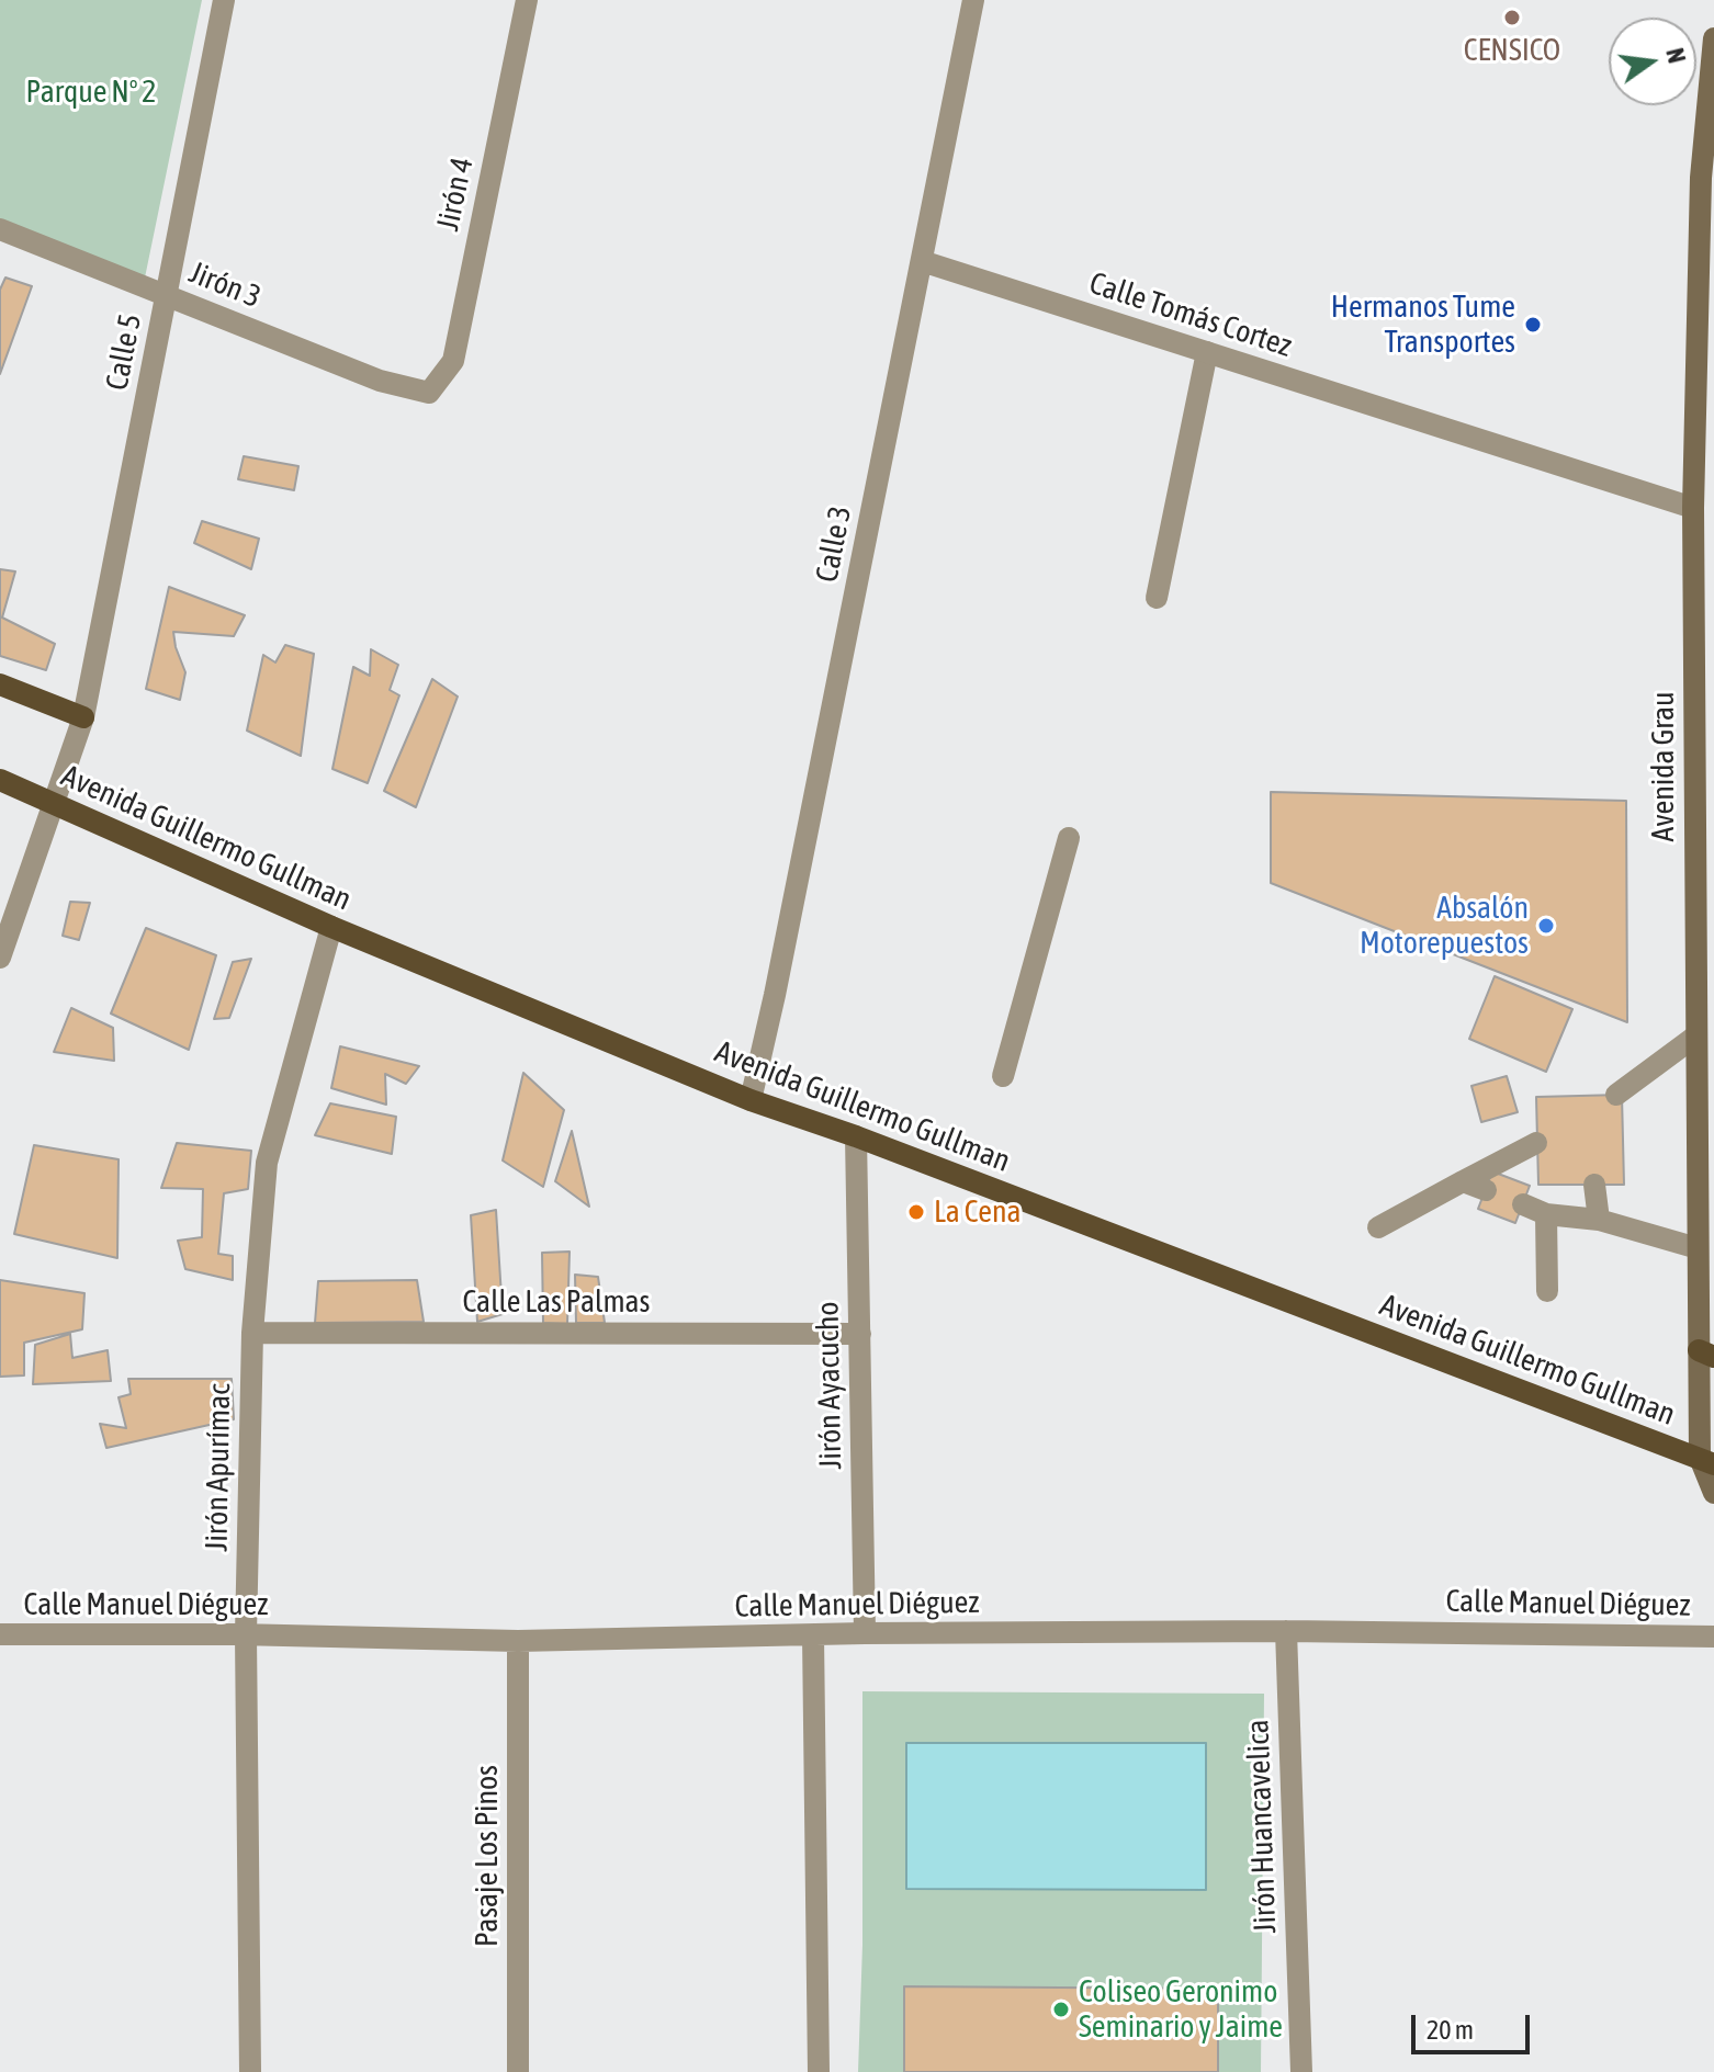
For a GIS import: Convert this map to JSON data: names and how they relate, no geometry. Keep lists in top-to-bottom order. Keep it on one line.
{"streets":{"main road":["Avenida Grau","Avenida Guillermo Gullman"],"street":["Jirón 4","Jirón 3","Calle Tomás Cortez","Calle 5","Calle 3","Calle Las Palmas","Jirón Ayacucho","Jirón Apurímac","Calle Manuel Diéguez","Jirón Huancavelica","Pasaje Los Pinos"]},"crossings":[["Jirón 4","Jirón 3"],["Jirón 3","Calle 5"],["Calle Tomás Cortez","Calle 3"],["Calle Tomás Cortez","Avenida Grau"],["Calle 5","Avenida Guillermo Gullman"],["Calle 3","Avenida Guillermo Gullman"],["Avenida Grau","Avenida Guillermo Gullman"],["Avenida Guillermo Gullman","Jirón Ayacucho"],["Avenida Guillermo Gullman","Jirón Apurímac"],["Calle Las Palmas","Jirón Ayacucho"],["Calle Las Palmas","Jirón Apurímac"],["Jirón Ayacucho","Calle Manuel Diéguez"],["Jirón Apurímac","Calle Manuel Diéguez"],["Calle Manuel Diéguez","Jirón Huancavelica"],["Calle Manuel Diéguez","Pasaje Los Pinos"]],"parks":["Parque Nº 2"],"places":["CENSICO","Hermanos Tume Transportes","Absalón Motorepuestos","La Cena","Coliseo Geronimo Seminario y Jaime"],"scale_bar":"20 m","north":"right"}
